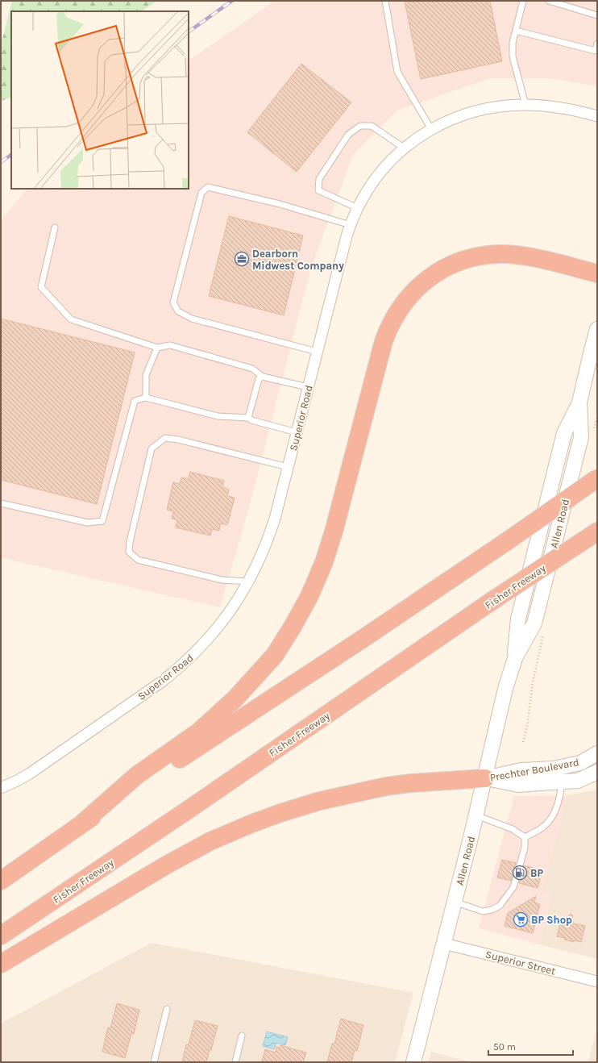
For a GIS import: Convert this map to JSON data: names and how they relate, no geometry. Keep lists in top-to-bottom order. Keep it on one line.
{"streets":{"highway":["Fisher Freeway"],"main road":["Allen Road","Prechter Boulevard"],"street":["Superior Road","Superior Street"]},"crossings":[["Allen Road","Prechter Boulevard"],["Allen Road","Superior Street"]],"places":{"office":["Dearborn Midwest Company"],"fuel station":["BP"],"supermarket":["BP Shop"]},"scale_bar":"50 m"}
